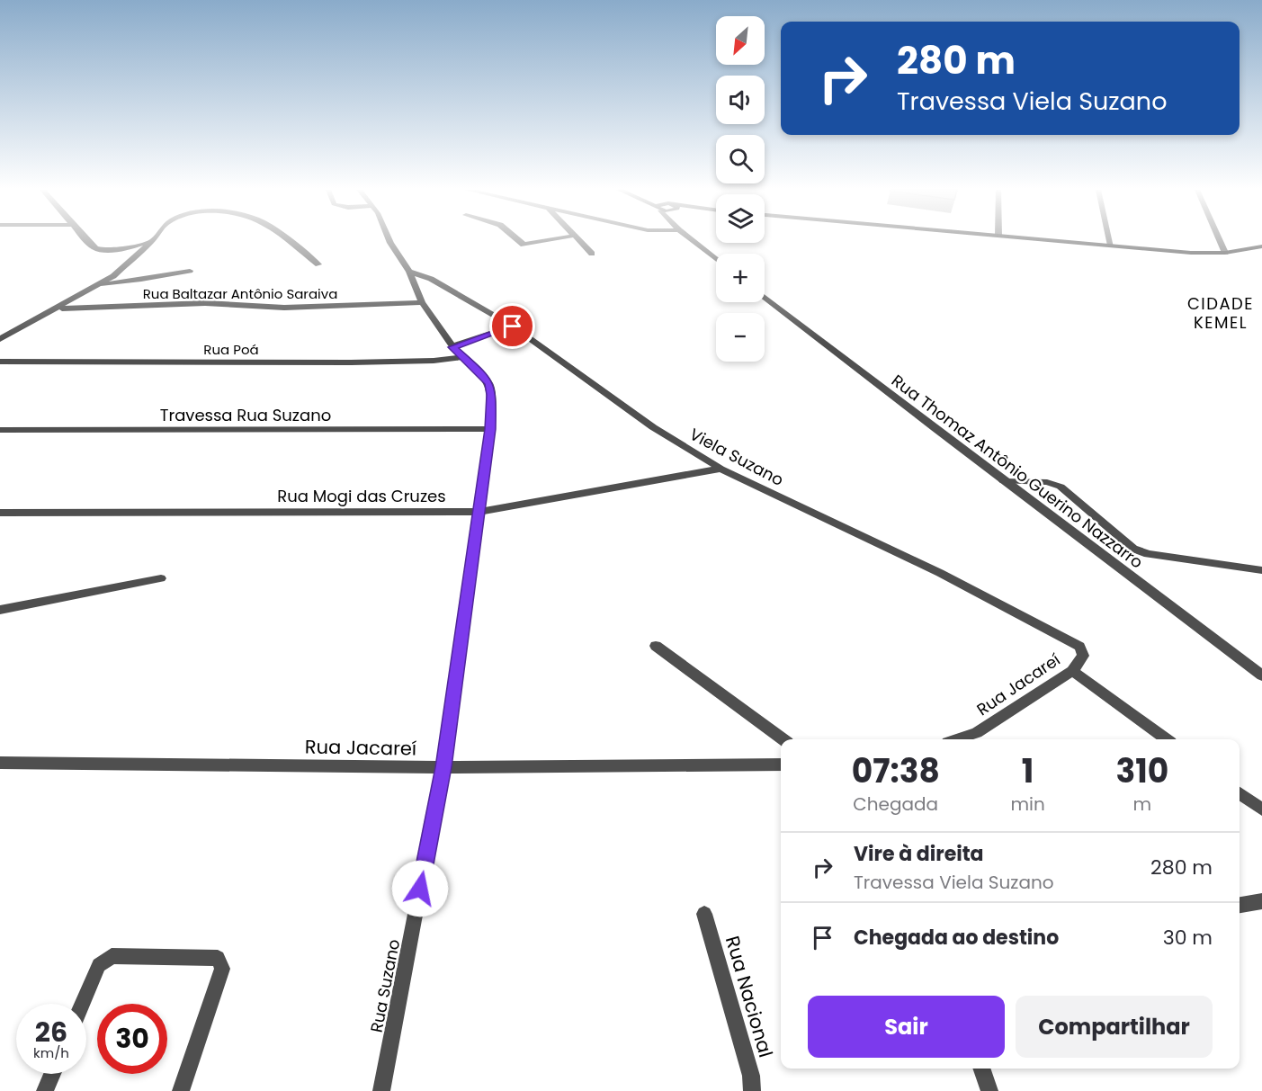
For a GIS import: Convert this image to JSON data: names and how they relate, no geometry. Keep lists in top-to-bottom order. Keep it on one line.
{"streets":{"street":["Rua Baltazar Antônio Saraiva","Rua Poá","Travessa Rua Suzano","Viela Suzano","Rua Thomaz Antônio Guerino Nazzarro","Rua Mogi das Cruzes","Rua Jacareí","Rua Suzano","Rua Nacional"]},"crossings":[["Rua Baltazar Antônio Saraiva","Rua Suzano"],["Rua Poá","Rua Suzano"],["Travessa Rua Suzano","Rua Suzano"],["Viela Suzano","Rua Mogi das Cruzes"],["Viela Suzano","Rua Jacareí"],["Viela Suzano","Rua Suzano"],["Rua Mogi das Cruzes","Rua Suzano"],["Rua Jacareí","Rua Suzano"]],"districts":["CIDADE KEMEL"],"north":"bottom left","page":{"map_buttons":["+","−"],"turn":["280 m","Travessa Viela Suzano"],"eta":["07:38","Chegada","1","min","310","m"],"list":[{"name":"Vire à direita","note":"Travessa Viela Suzano","value":"280 m"},{"name":"Chegada ao destino","value":"30 m"}],"buttons":["Sair","Compartilhar"],"speed":"26 km/h","limit":"30"}}
